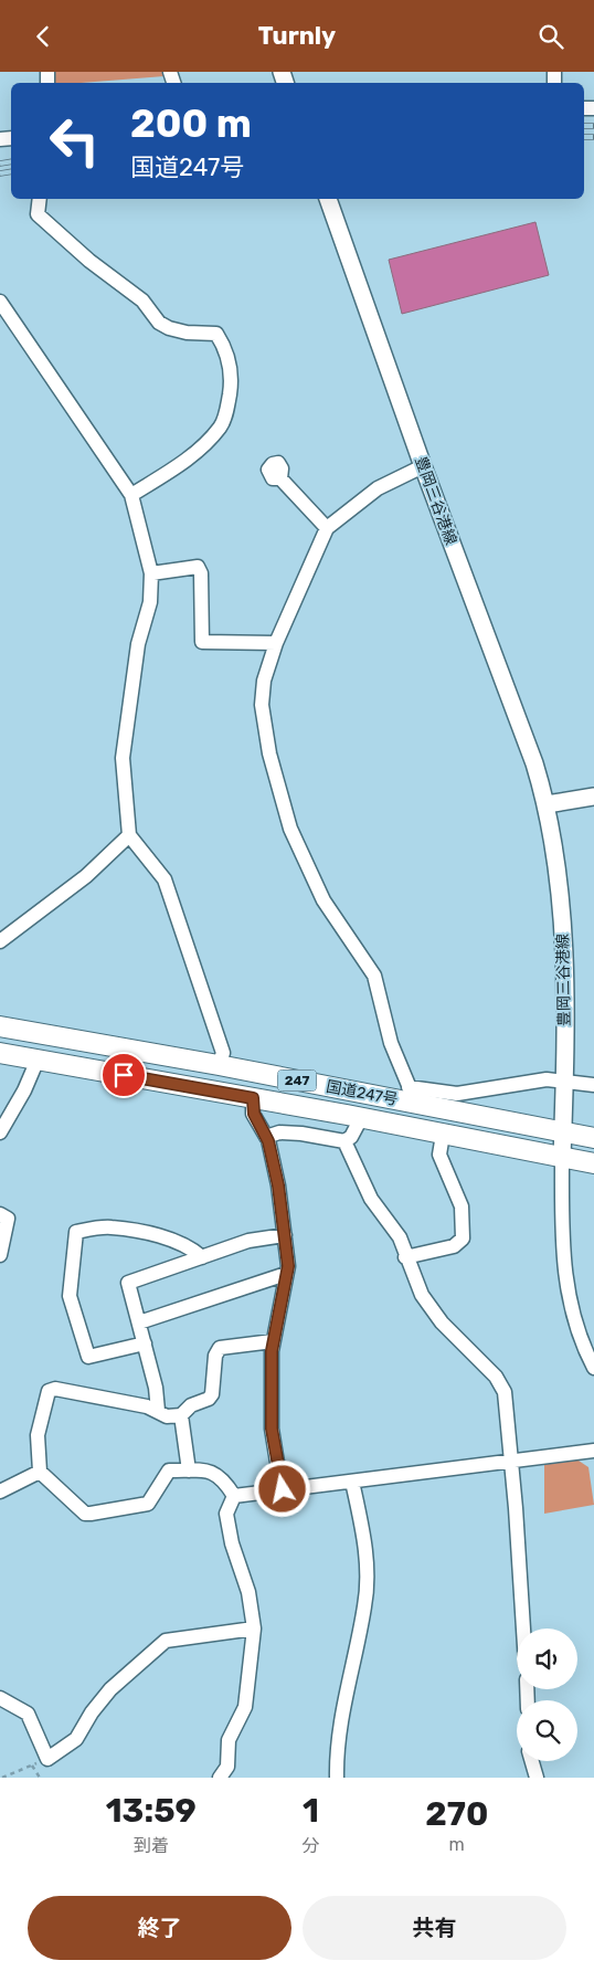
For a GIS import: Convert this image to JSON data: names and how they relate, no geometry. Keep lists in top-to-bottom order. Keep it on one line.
{"streets":{"highway":["247","国道247号"],"main road":["豊岡三谷港線"]},"crossings":[["豊岡三谷港線","国道247号"]],"page":{"header":"Turnly","turn":["200 m","国道247号"],"eta":["13:59","到着","1","分","270","m"],"buttons":["終了","共有"]}}
